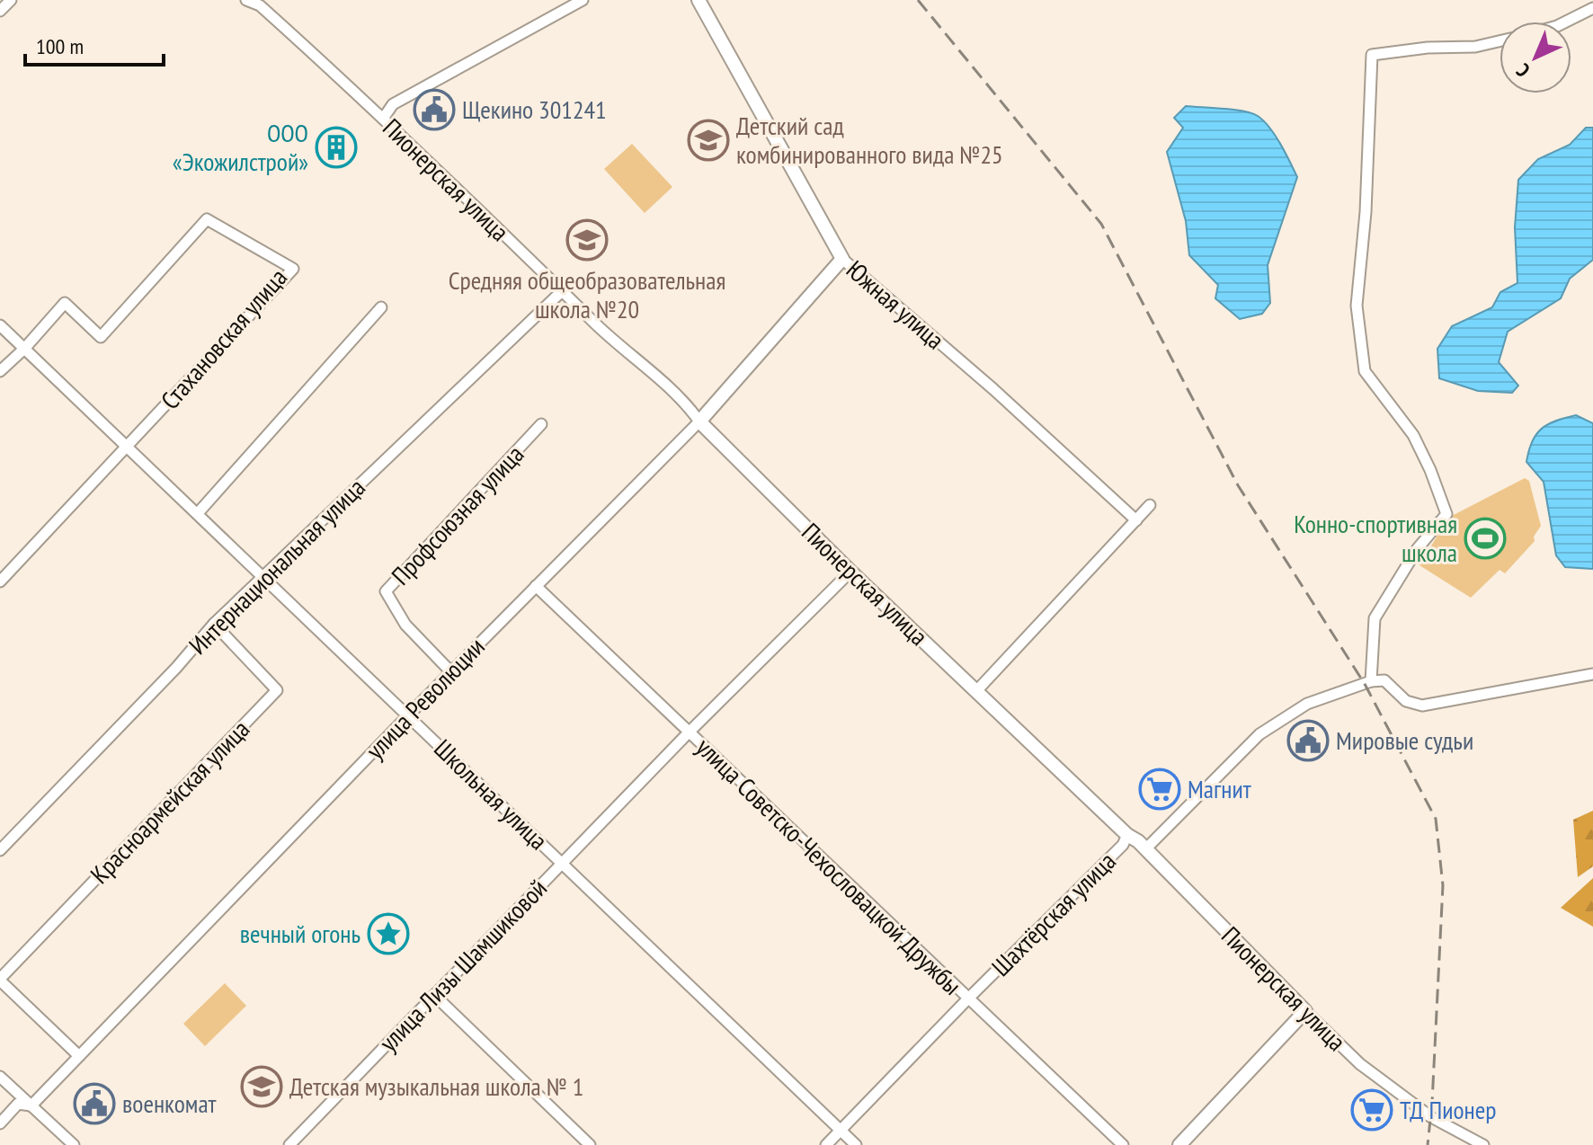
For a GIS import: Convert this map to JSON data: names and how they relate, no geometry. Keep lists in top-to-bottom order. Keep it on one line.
{"streets":{"street":["Пионерская улица","Южная улица","Стахановская улица","Профсоюзная улица","Интернациональная улица","улица Революции","Школьная улица","Красноармейская улица","улица Советско-Чехословацкой Дружбы","Шахтёрская улица","улица Лизы Шамшиковой"]},"crossings":[["Пионерская улица","Интернациональная улица"],["Пионерская улица","улица Революции"],["Пионерская улица","Шахтёрская улица"],["Пионерская улица","улица Лизы Шамшиковой"],["Южная улица","улица Революции"],["Стахановская улица","Школьная улица"],["Профсоюзная улица","улица Революции"],["Интернациональная улица","Школьная улица"],["Интернациональная улица","Красноармейская улица"],["улица Революции","Школьная улица"],["улица Революции","Красноармейская улица"],["улица Революции","улица Советско-Чехословацкой Дружбы"],["Школьная улица","Шахтёрская улица"],["Школьная улица","улица Лизы Шамшиковой"],["улица Советско-Чехословацкой Дружбы","Шахтёрская улица"],["улица Советско-Чехословацкой Дружбы","улица Лизы Шамшиковой"]],"places":{"public building":["Щекино 301241","Мировые судьи","военкомат"],"school or university":["Детский сад комбинированного вида №25","Средняя общеобразовательная школа №20","Детская музыкальная школа № 1"],"building":["ООО «Экожилстрой»"],"sports":["Конно-спортивная школа"],"supermarket":["Магнит","ТД Пионер"],"place":["вечный огонь"]},"scale_bar":"100 m","north":"bottom left"}
